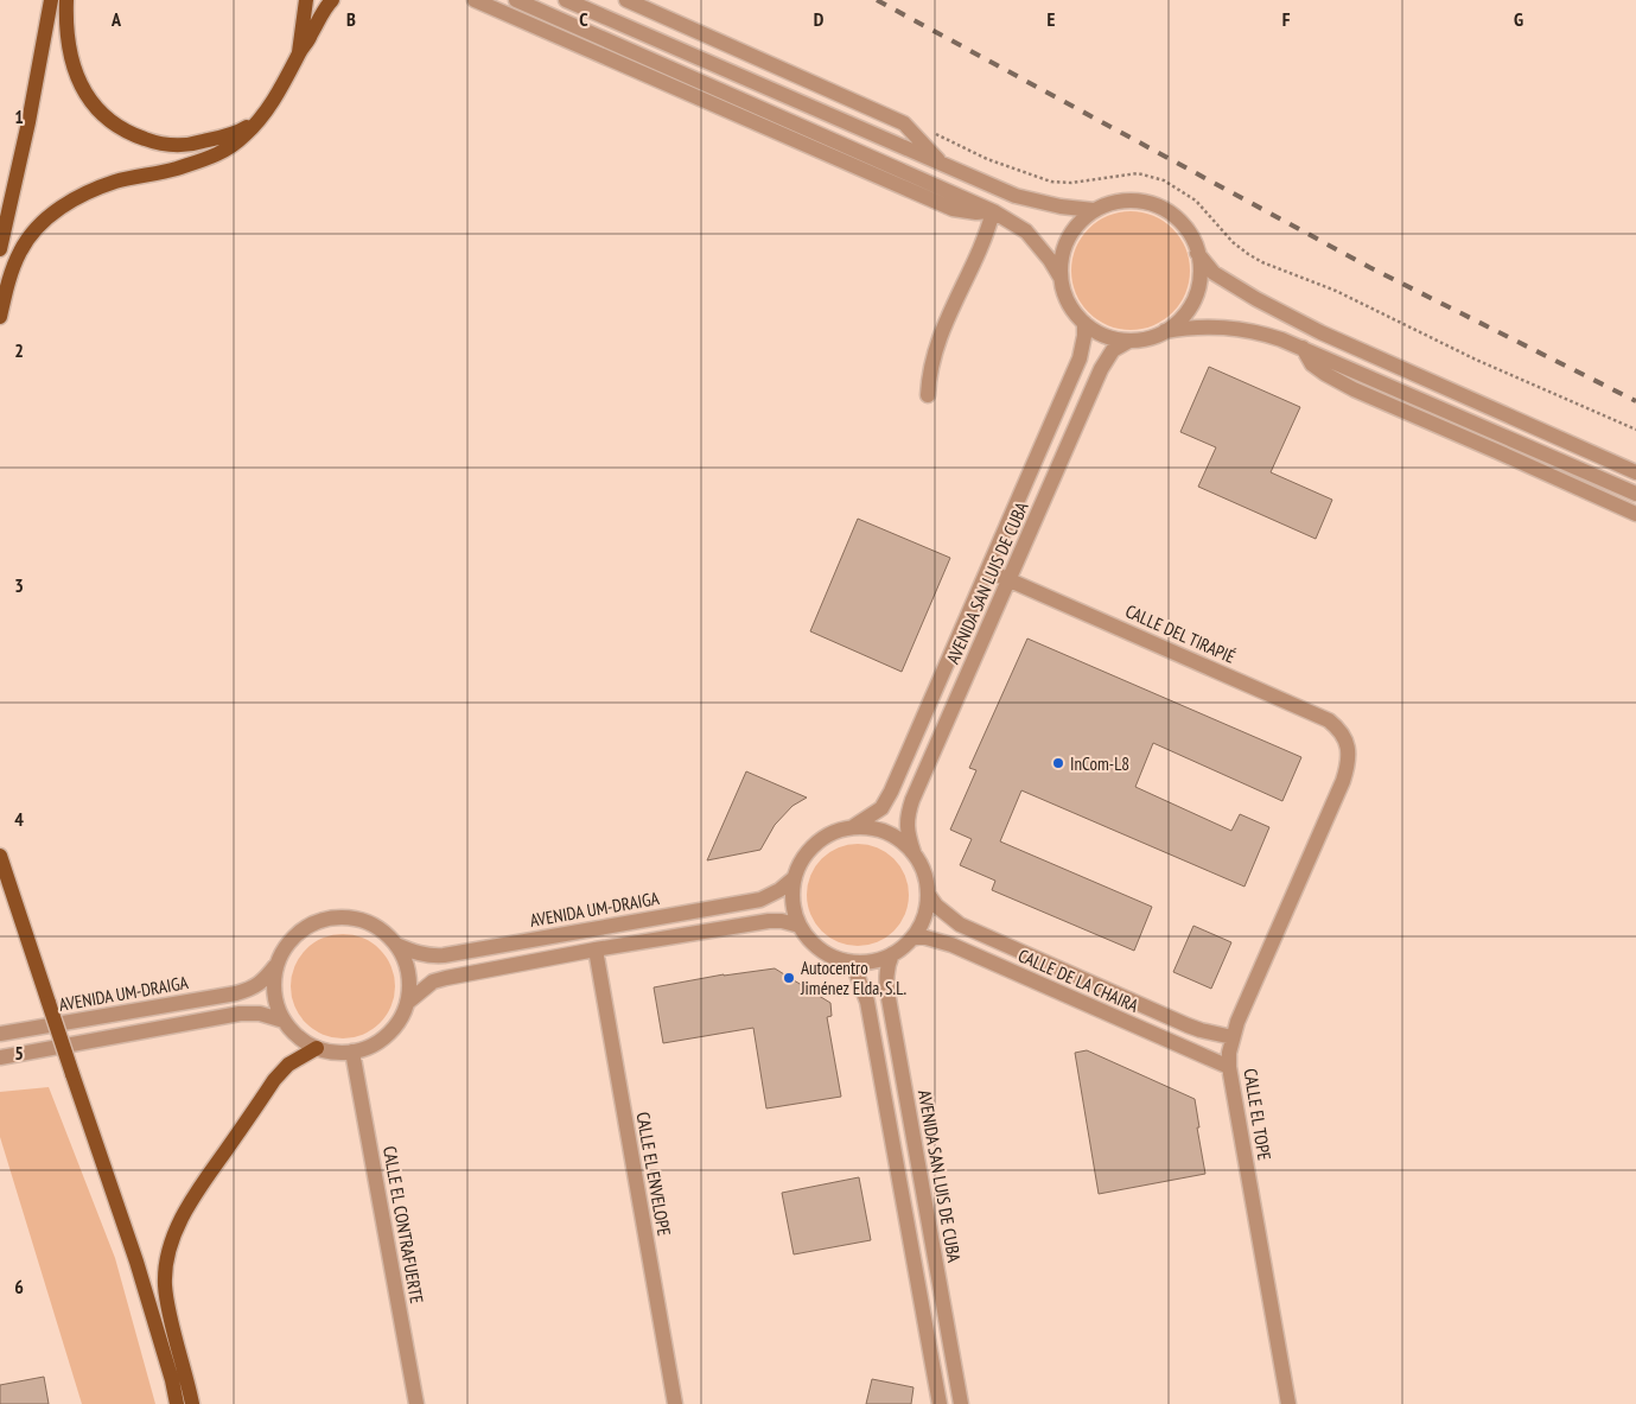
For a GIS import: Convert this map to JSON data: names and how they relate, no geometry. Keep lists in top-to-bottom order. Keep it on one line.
{"streets":{"street":["AVENIDA SAN LUIS DE CUBA","CALLE DEL TIRAPIÉ","AVENIDA UM-DRAIGA","CALLE DE LA CHAIRA","CALLE EL TOPE","CALLE EL ENVELOPE","CALLE EL CONTRAFUERTE"]},"crossings":[["AVENIDA SAN LUIS DE CUBA","CALLE DEL TIRAPIÉ"],["AVENIDA SAN LUIS DE CUBA","AVENIDA UM-DRAIGA"],["AVENIDA SAN LUIS DE CUBA","CALLE DE LA CHAIRA"],["CALLE DEL TIRAPIÉ","CALLE EL TOPE"],["AVENIDA UM-DRAIGA","CALLE DE LA CHAIRA"],["AVENIDA UM-DRAIGA","CALLE EL CONTRAFUERTE"],["CALLE DE LA CHAIRA","CALLE EL TOPE"]],"places":["InCom-L8","Autocentro Jiménez Elda, S.L."],"grid":{"columns":["A","B","C","D","E","F","G"],"rows":["1","2","3","4","5","6"]}}
